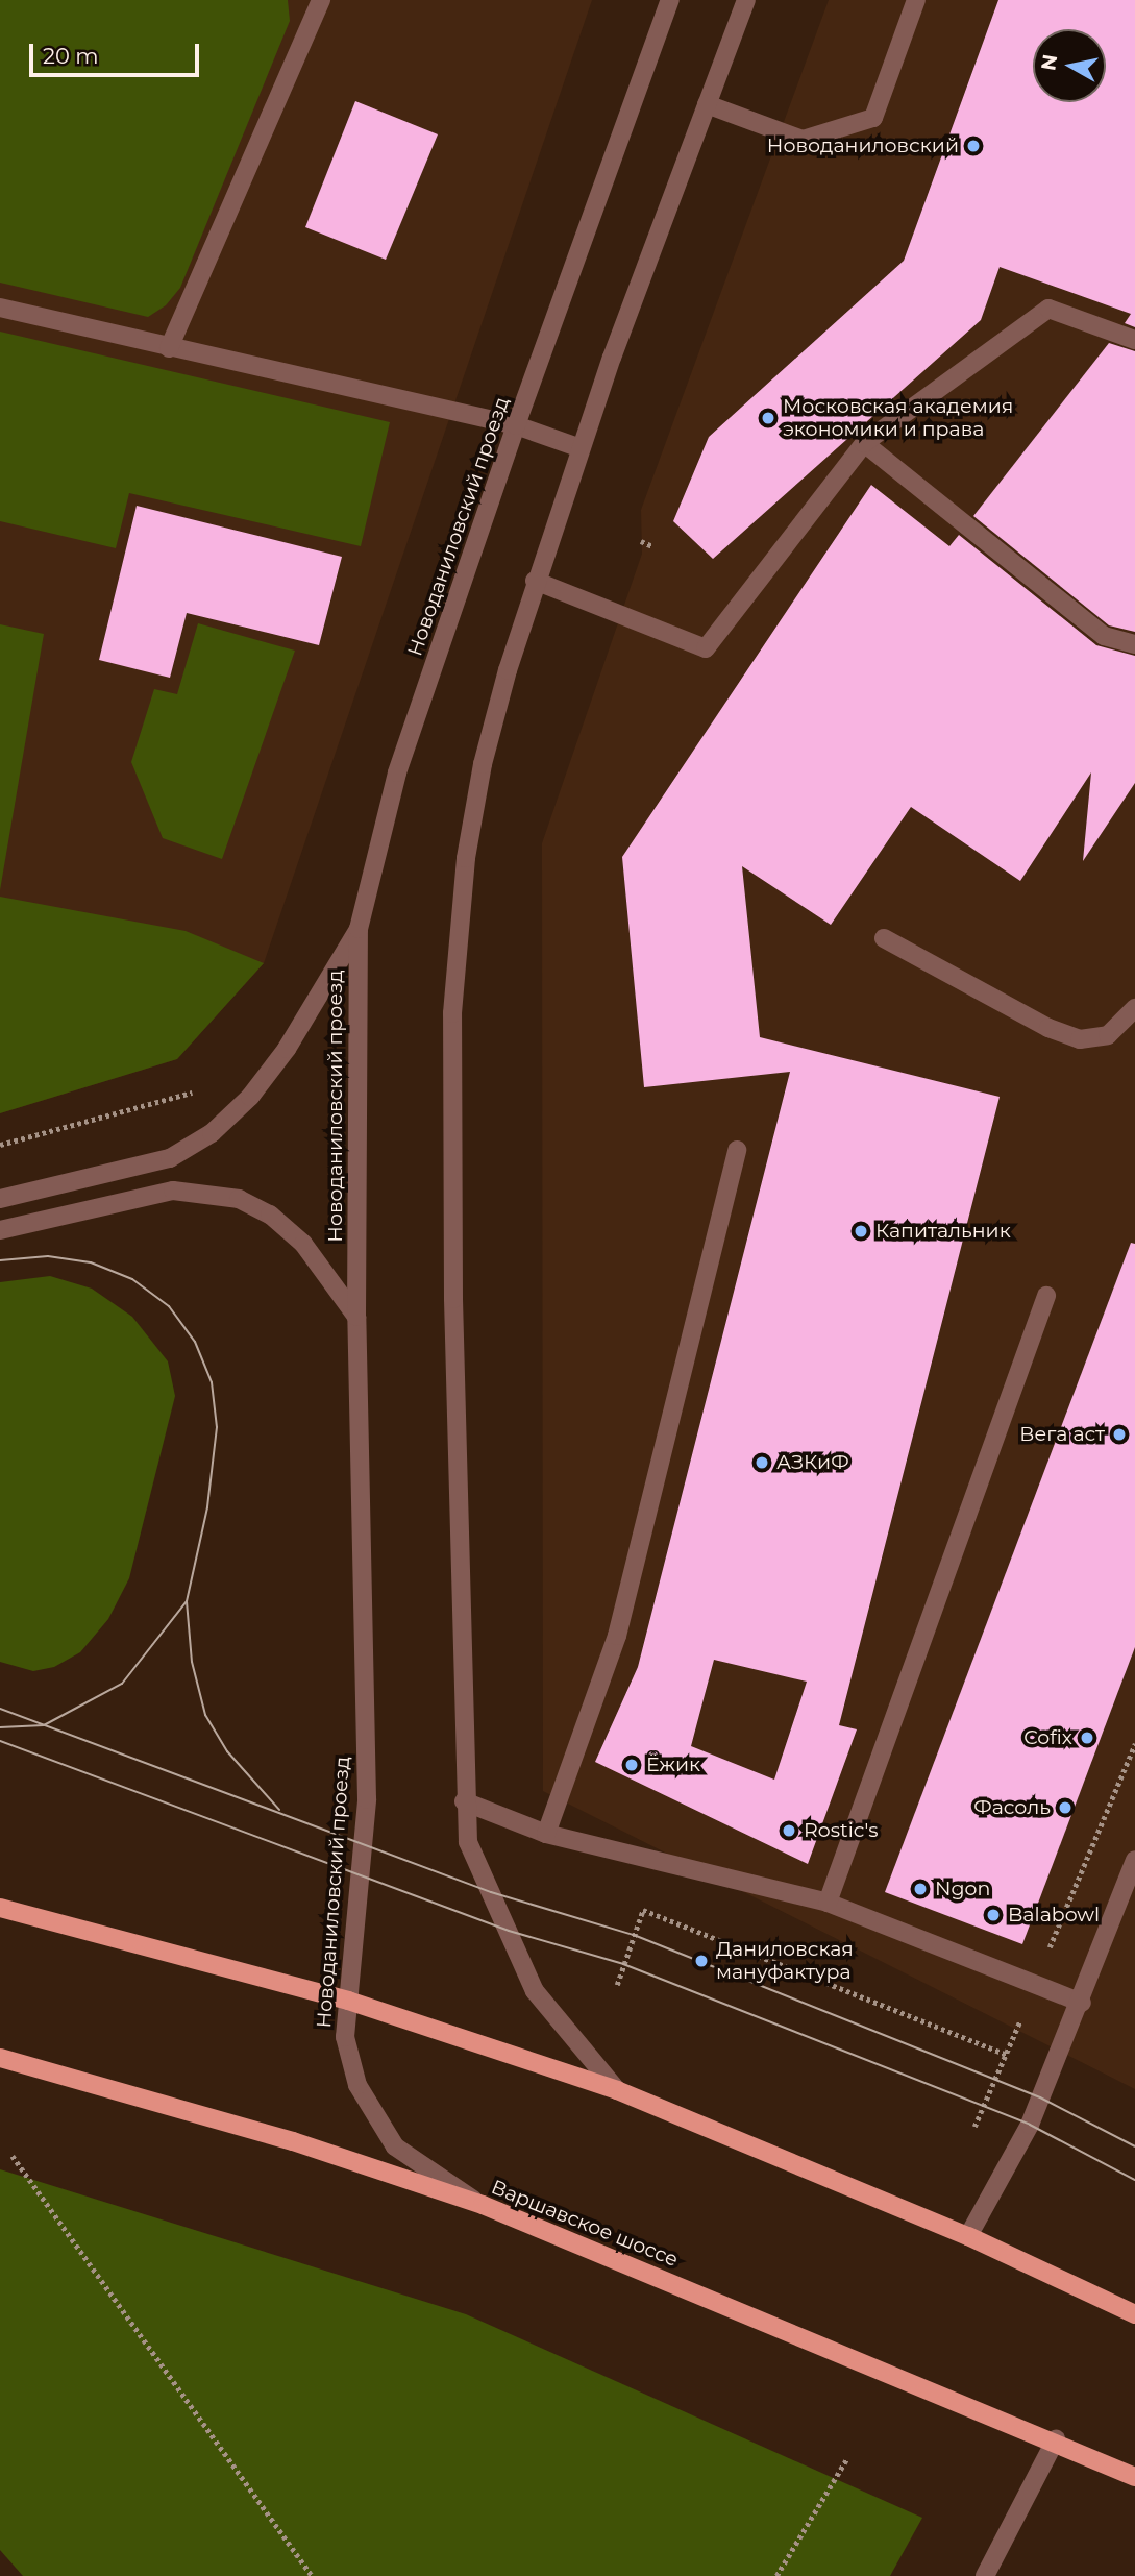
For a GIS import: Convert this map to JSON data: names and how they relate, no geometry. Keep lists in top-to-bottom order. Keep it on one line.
{"streets":{"main road":["Варшавское шоссе"],"street":["Новоданиловский проезд"]},"crossings":[["Новоданиловский проезд","Варшавское шоссе"]],"places":["Новоданиловский","Московская академия экономики и права","Капитальник","Вега аст","АЗКиФ","Cofix","Ёжик","Фасоль","Rostic's","Ngon","Balabowl","Даниловская мануфактура"],"scale_bar":"20 m","north":"left"}
